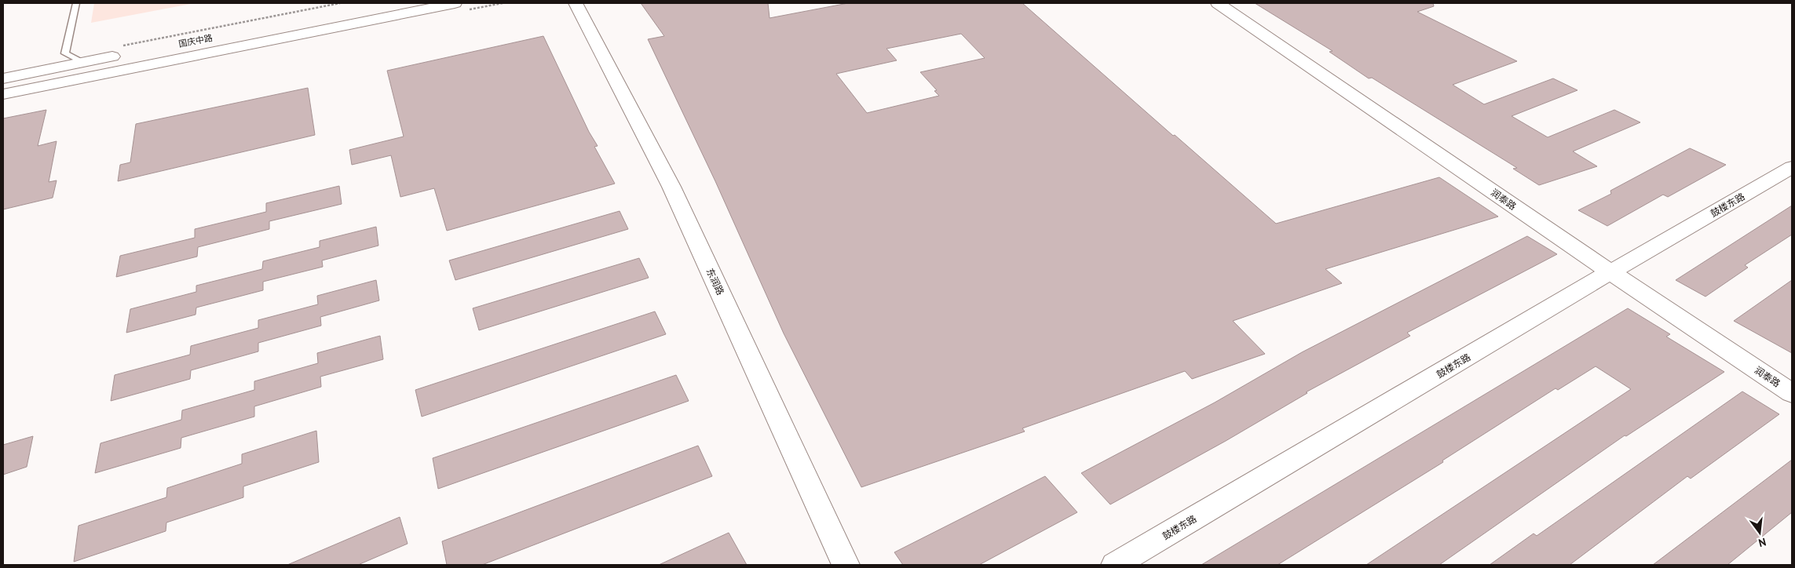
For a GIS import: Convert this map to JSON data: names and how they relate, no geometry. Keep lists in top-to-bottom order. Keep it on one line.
{"streets":{"street":["国庆中路","润泰路","鼓楼东路","东润路"]},"crossings":[["润泰路","鼓楼东路"]],"north":"bottom"}
